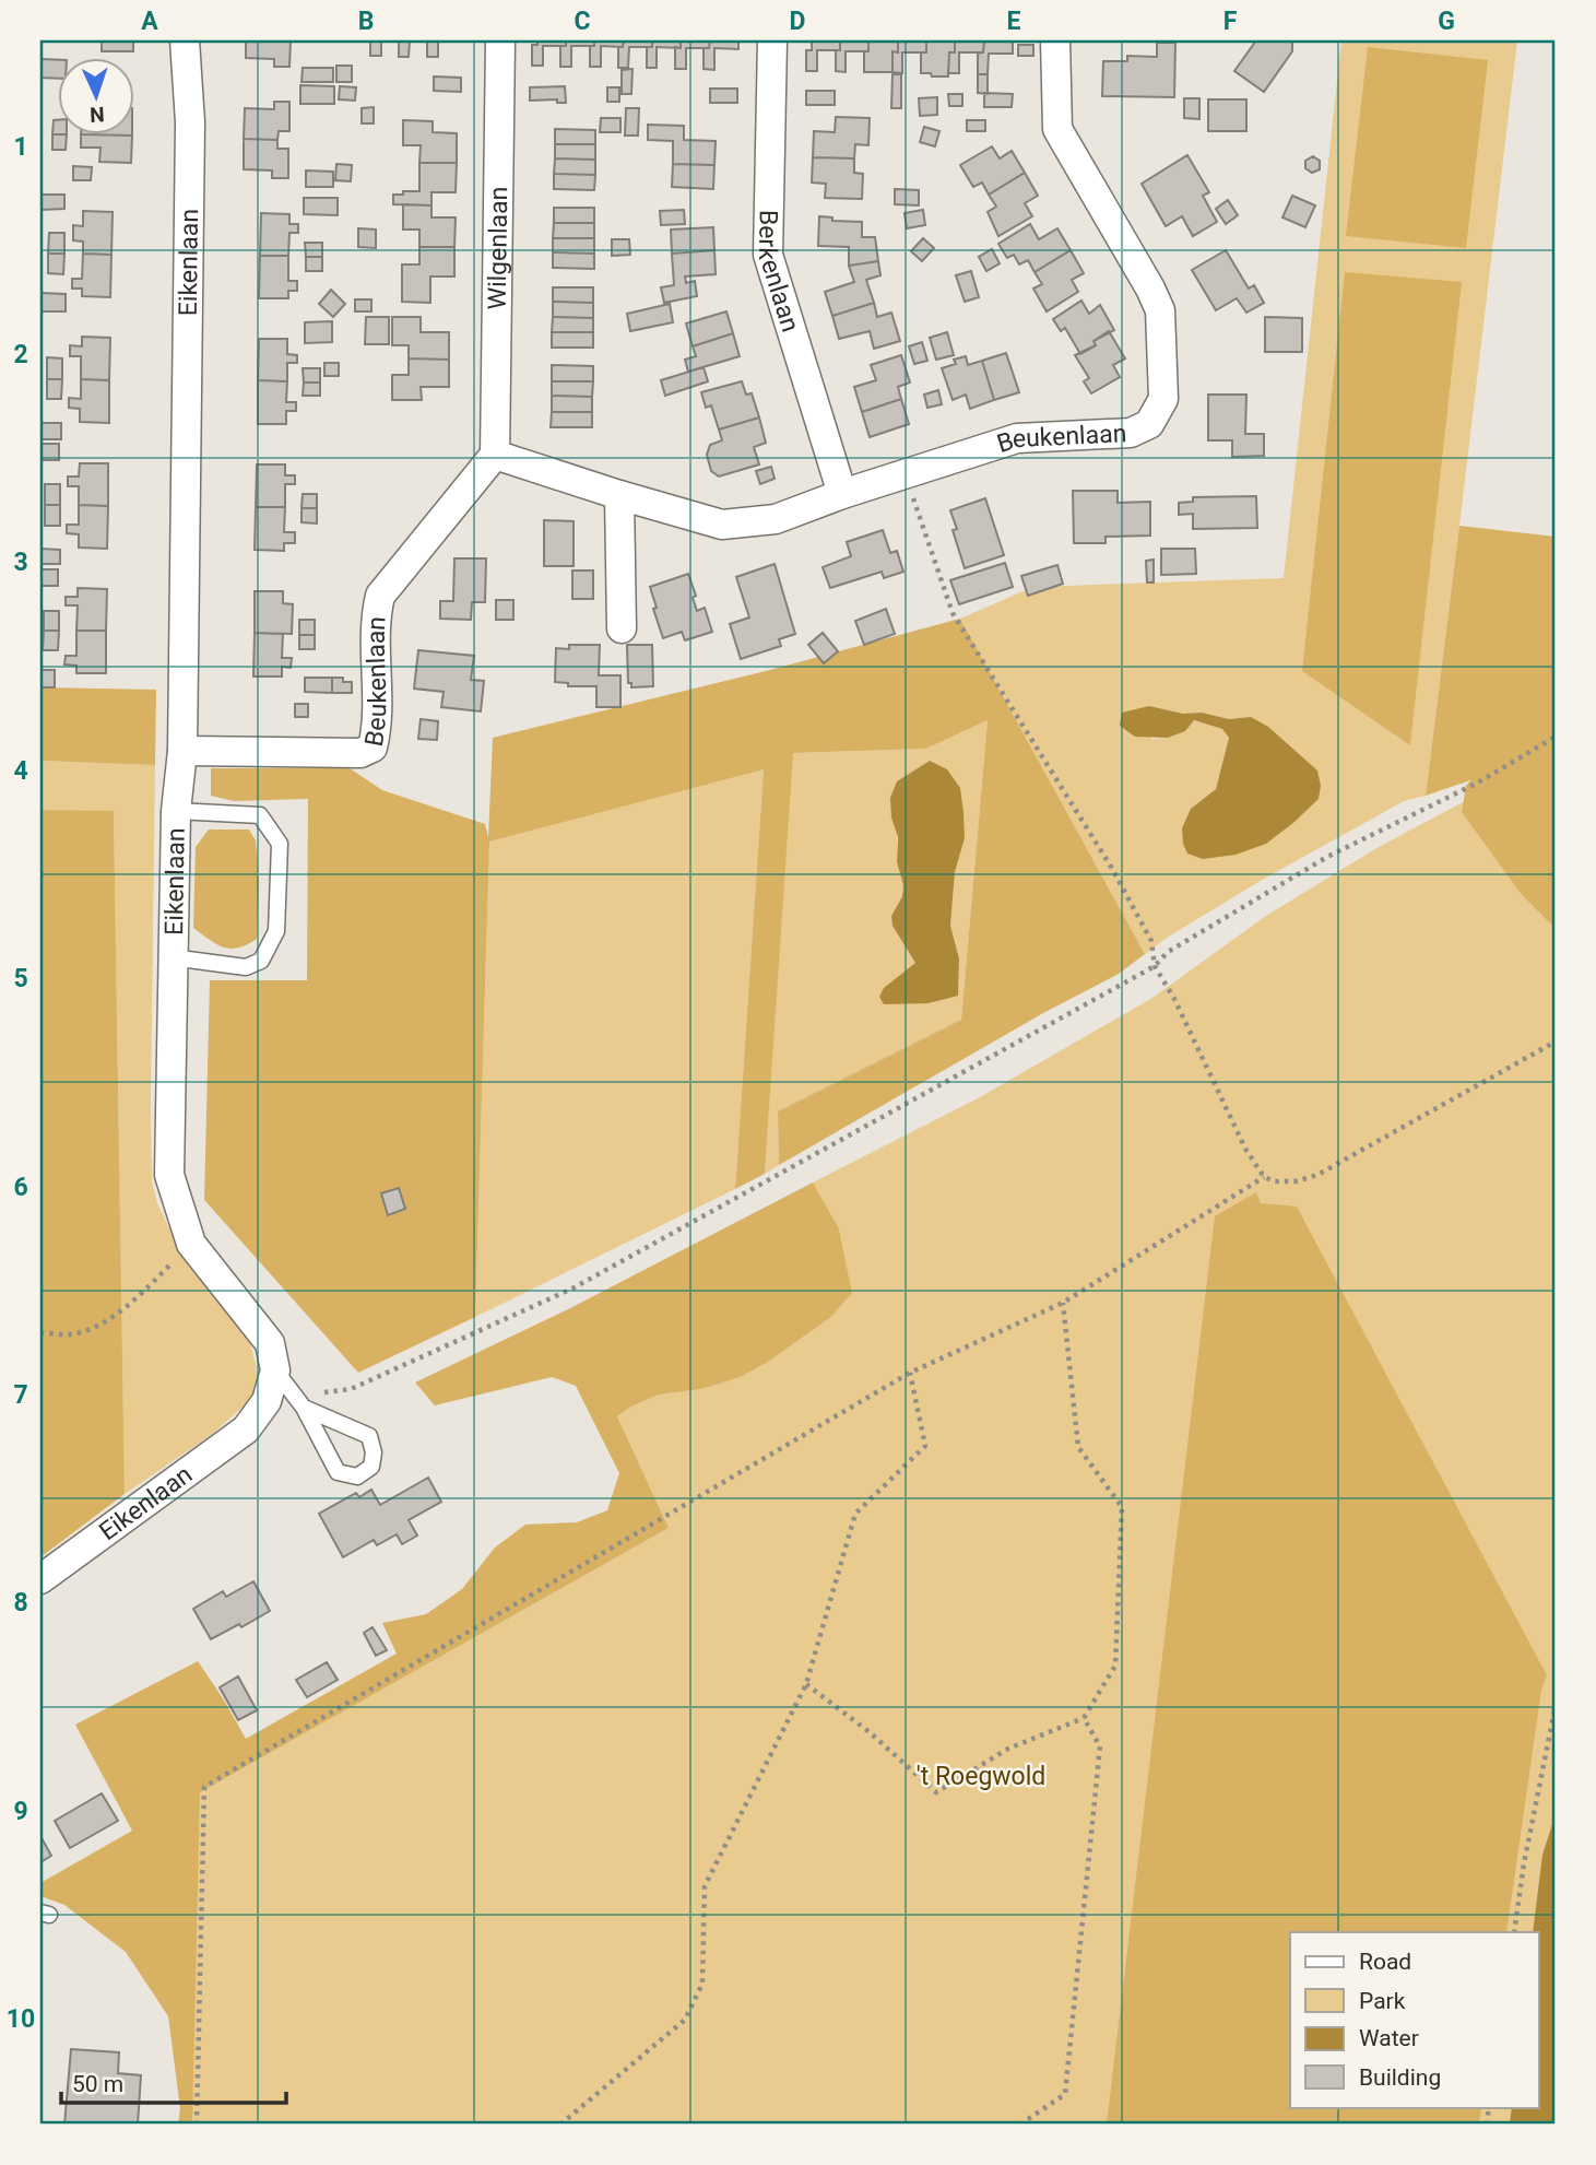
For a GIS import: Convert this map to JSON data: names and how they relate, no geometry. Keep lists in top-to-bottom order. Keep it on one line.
{"streets":{"street":["Wilgenlaan","Eikenlaan","Berkenlaan","Beukenlaan"]},"crossings":[["Wilgenlaan","Beukenlaan"],["Eikenlaan","Beukenlaan"],["Berkenlaan","Beukenlaan"]],"parks":["'t Roegwold"],"legend":["Road","Park","Water","Building"],"scale_bar":"50 m","north":"bottom","grid":{"columns":["A","B","C","D","E","F","G"],"rows":["1","2","3","4","5","6","7","8","9","10"]}}
